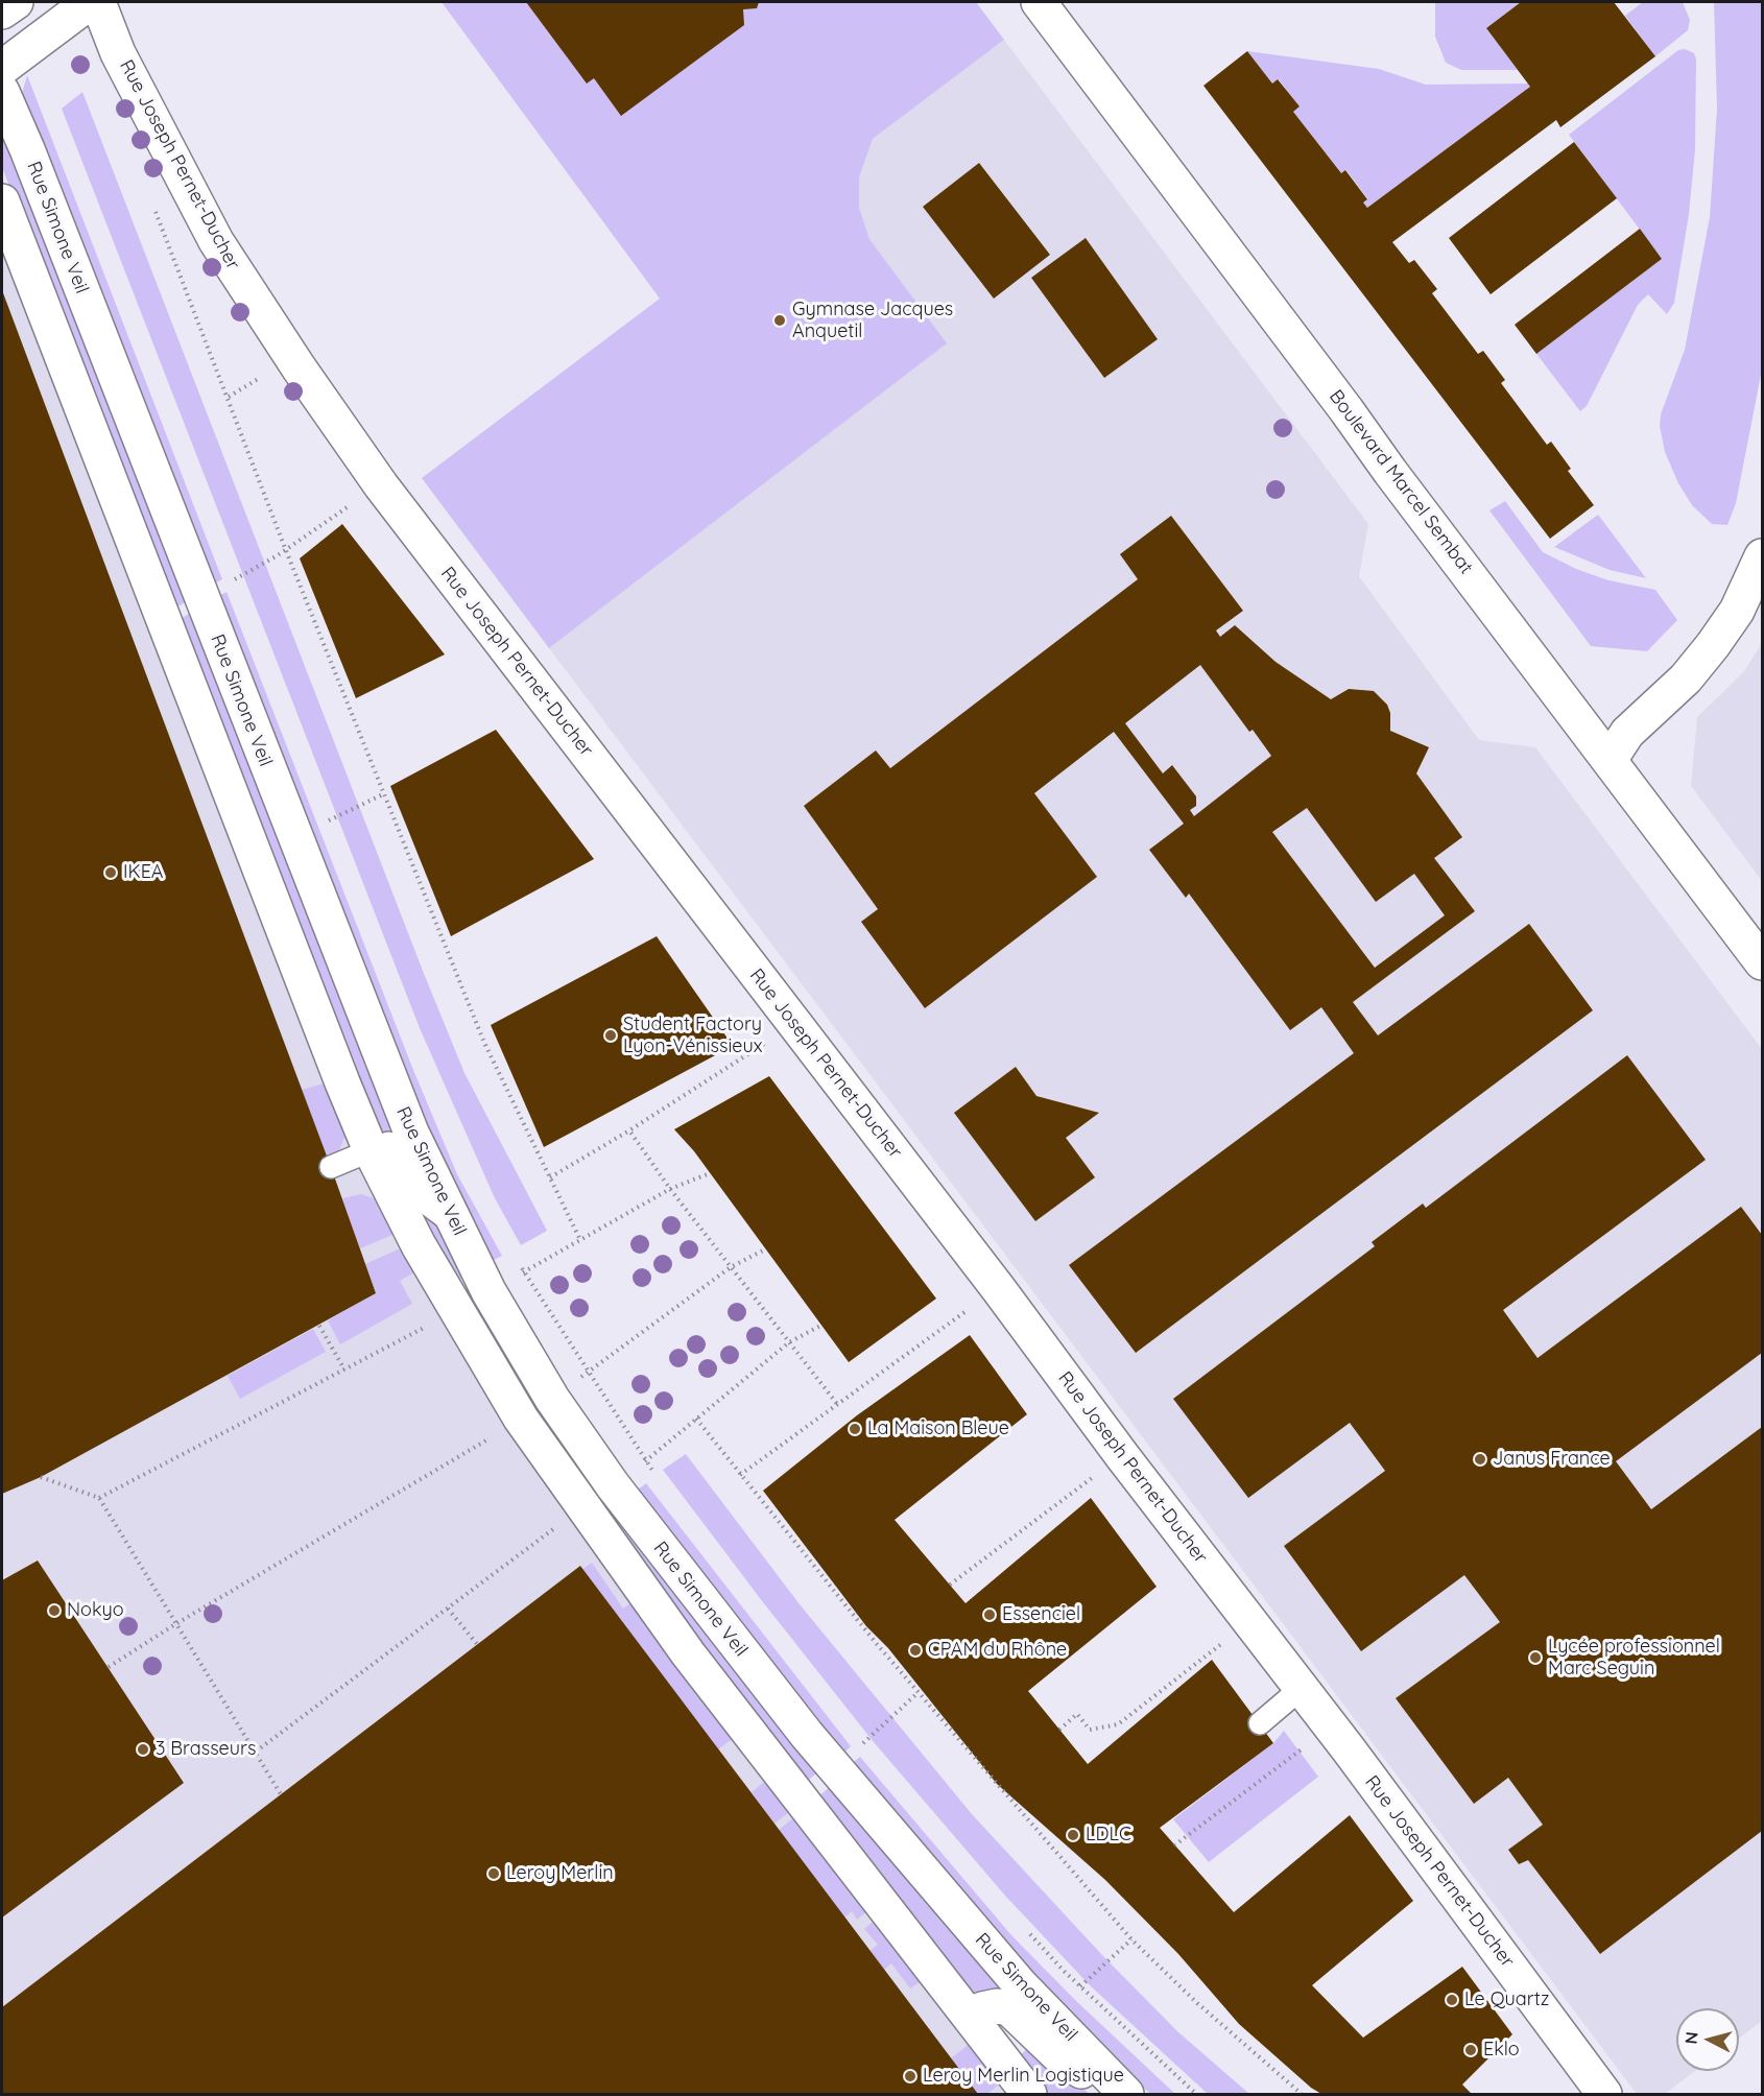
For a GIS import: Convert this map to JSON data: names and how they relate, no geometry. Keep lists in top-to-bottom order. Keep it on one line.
{"streets":{"street":["Rue Joseph Pernet-Ducher","Rue Simone Veil","Boulevard Marcel Sembat"]},"places":["Gymnase Jacques Anquetil","IKEA","Student Factory Lyon-Vénissieux","La Maison Bleue","Janus France","Nokyo","Essenciel","CPAM du Rhône","Lycée professionnel Marc Seguin","3 Brasseurs","LDLC","Leroy Merlin","Le Quartz","Eklo","Leroy Merlin Logistique"],"north":"left"}
